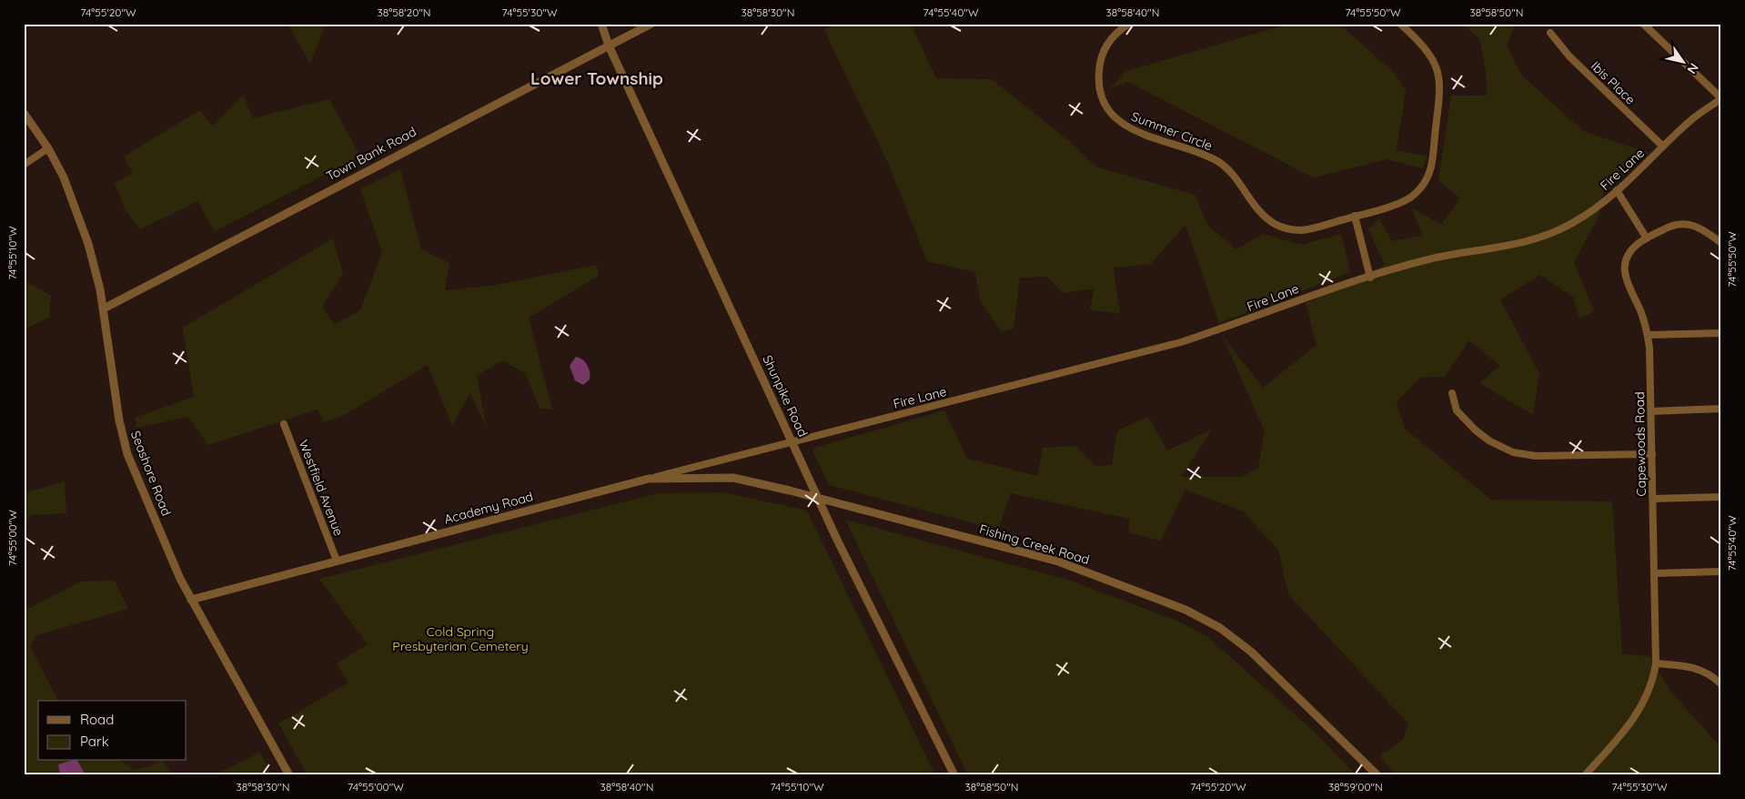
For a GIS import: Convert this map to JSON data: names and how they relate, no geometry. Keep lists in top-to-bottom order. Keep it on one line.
{"streets":{"street":["Ibis Place","Summer Circle","Town Bank Road","Fire Lane","Shunpike Road","Capewoods Road","Seashore Road","Westfield Avenue","Academy Road","Fishing Creek Road"]},"crossings":[["Ibis Place","Fire Lane"],["Town Bank Road","Shunpike Road"],["Town Bank Road","Seashore Road"],["Fire Lane","Shunpike Road"],["Fire Lane","Academy Road"],["Shunpike Road","Academy Road"],["Shunpike Road","Fishing Creek Road"],["Seashore Road","Academy Road"],["Westfield Avenue","Academy Road"],["Academy Road","Fishing Creek Road"]],"districts":["Lower Township"],"parks":["Cold Spring Presbyterian Cemetery"],"legend":["Road","Park"],"north":"bottom right","coordinates":["74°55'20\"W","38°58'20\"N","74°55'30\"W","38°58'30\"N","74°55'40\"W","38°58'40\"N","74°55'50\"W","38°58'50\"N","74°55'10\"W","74°55'00\"W","38°59'00\"N"]}
